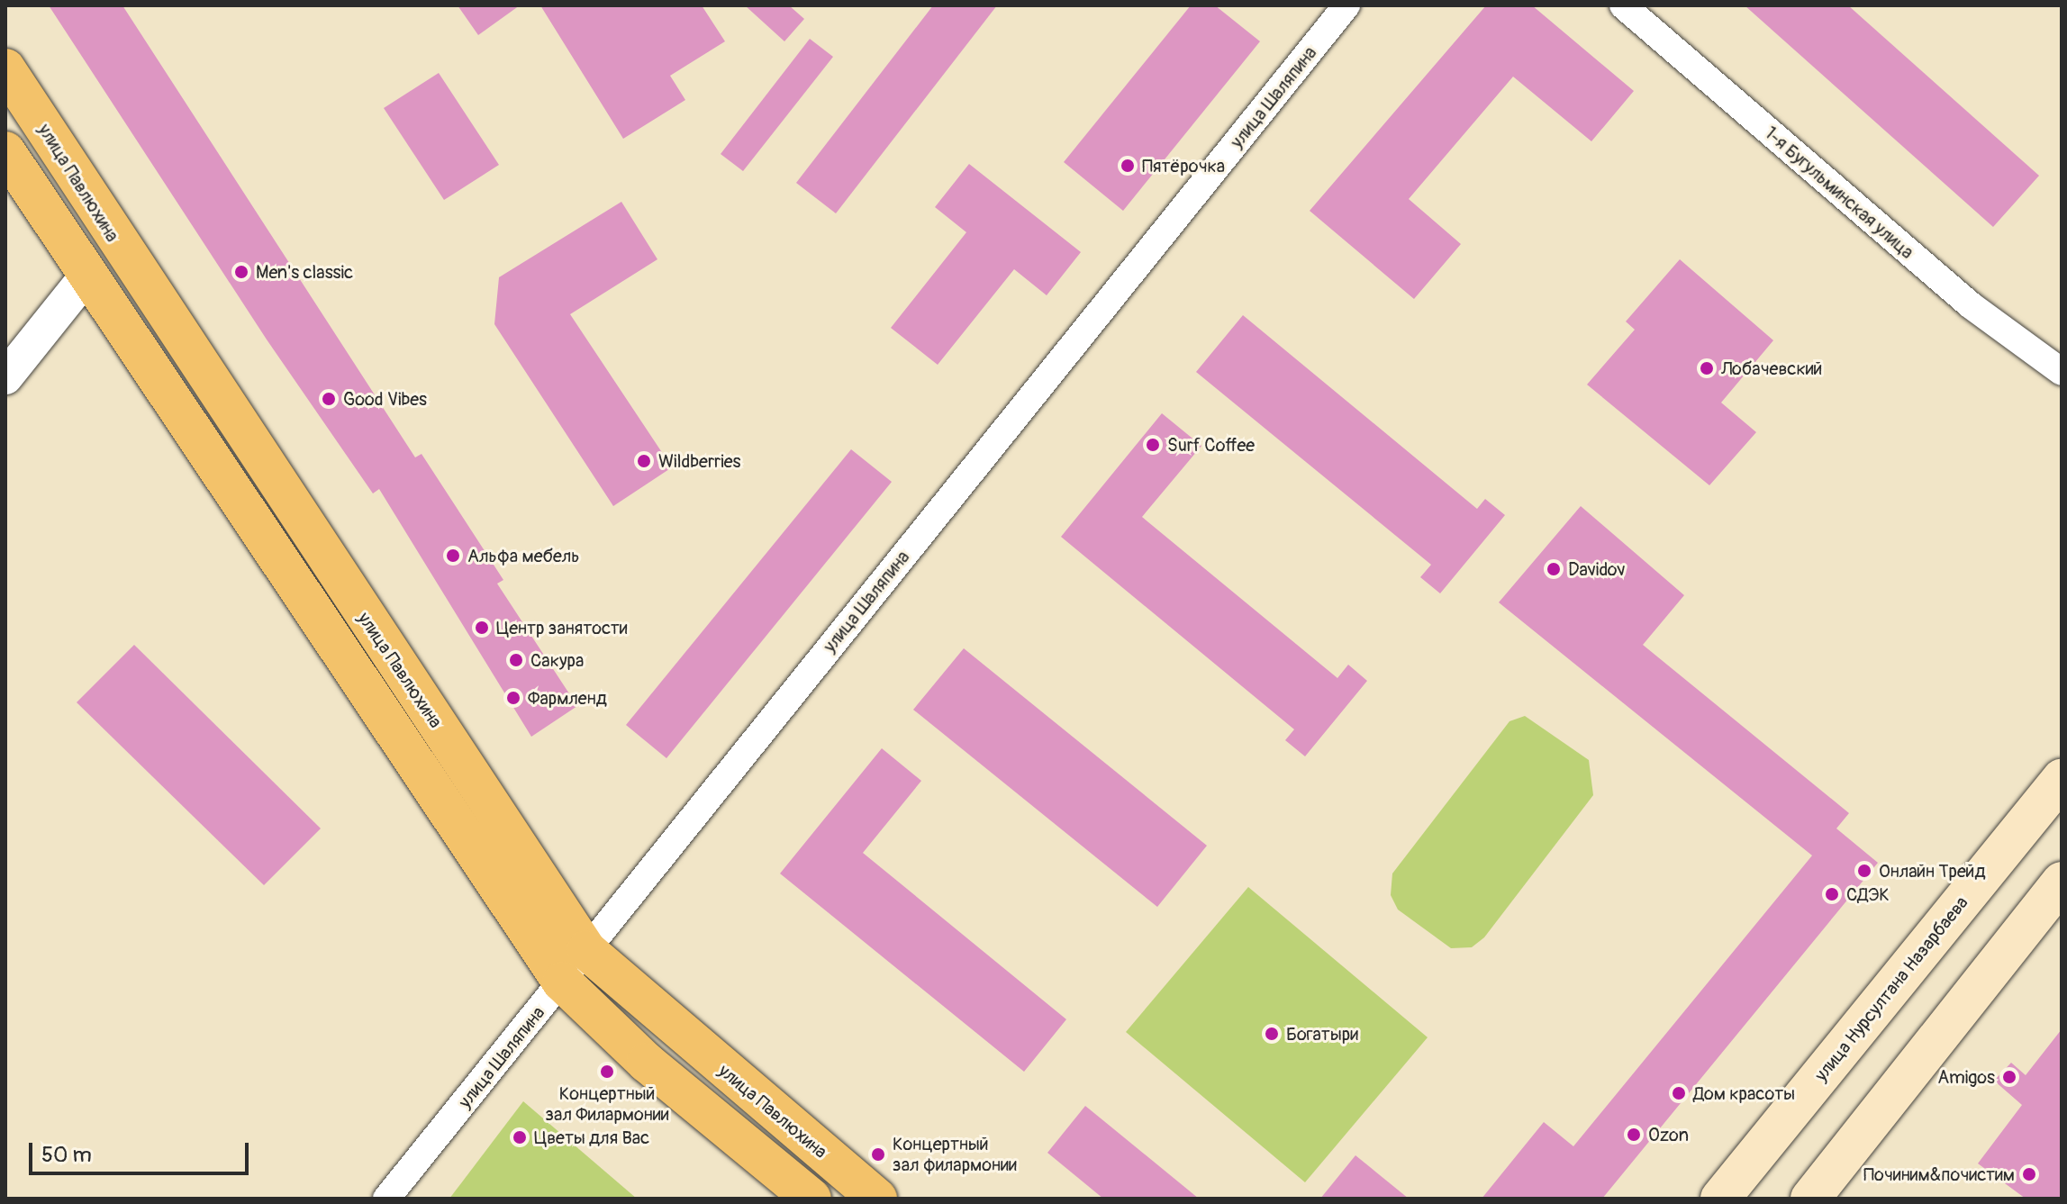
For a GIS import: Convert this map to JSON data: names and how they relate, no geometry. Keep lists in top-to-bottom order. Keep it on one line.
{"streets":{"main road":["улица Павлюхина","улица Нурсултана Назарбаева"],"street":["улица Шаляпина","1-я Бугульминская улица"]},"crossings":[["улица Шаляпина","улица Павлюхина"]],"places":["Пятёрочка","Men's classic","Лобачевский","Good Vibes","Surf Coffee","Wildberries","Альфа мебель","Davidov","Центр занятости","Сакура","Фармленд","Онлайн Трейд","СДЭК","Богатыри","Концертный зал Филармонии","Amigos","Дом красоты","Ozon","Цветы для Вас","Концертный зал филармонии","Починим&почистим"],"scale_bar":"50 m"}
